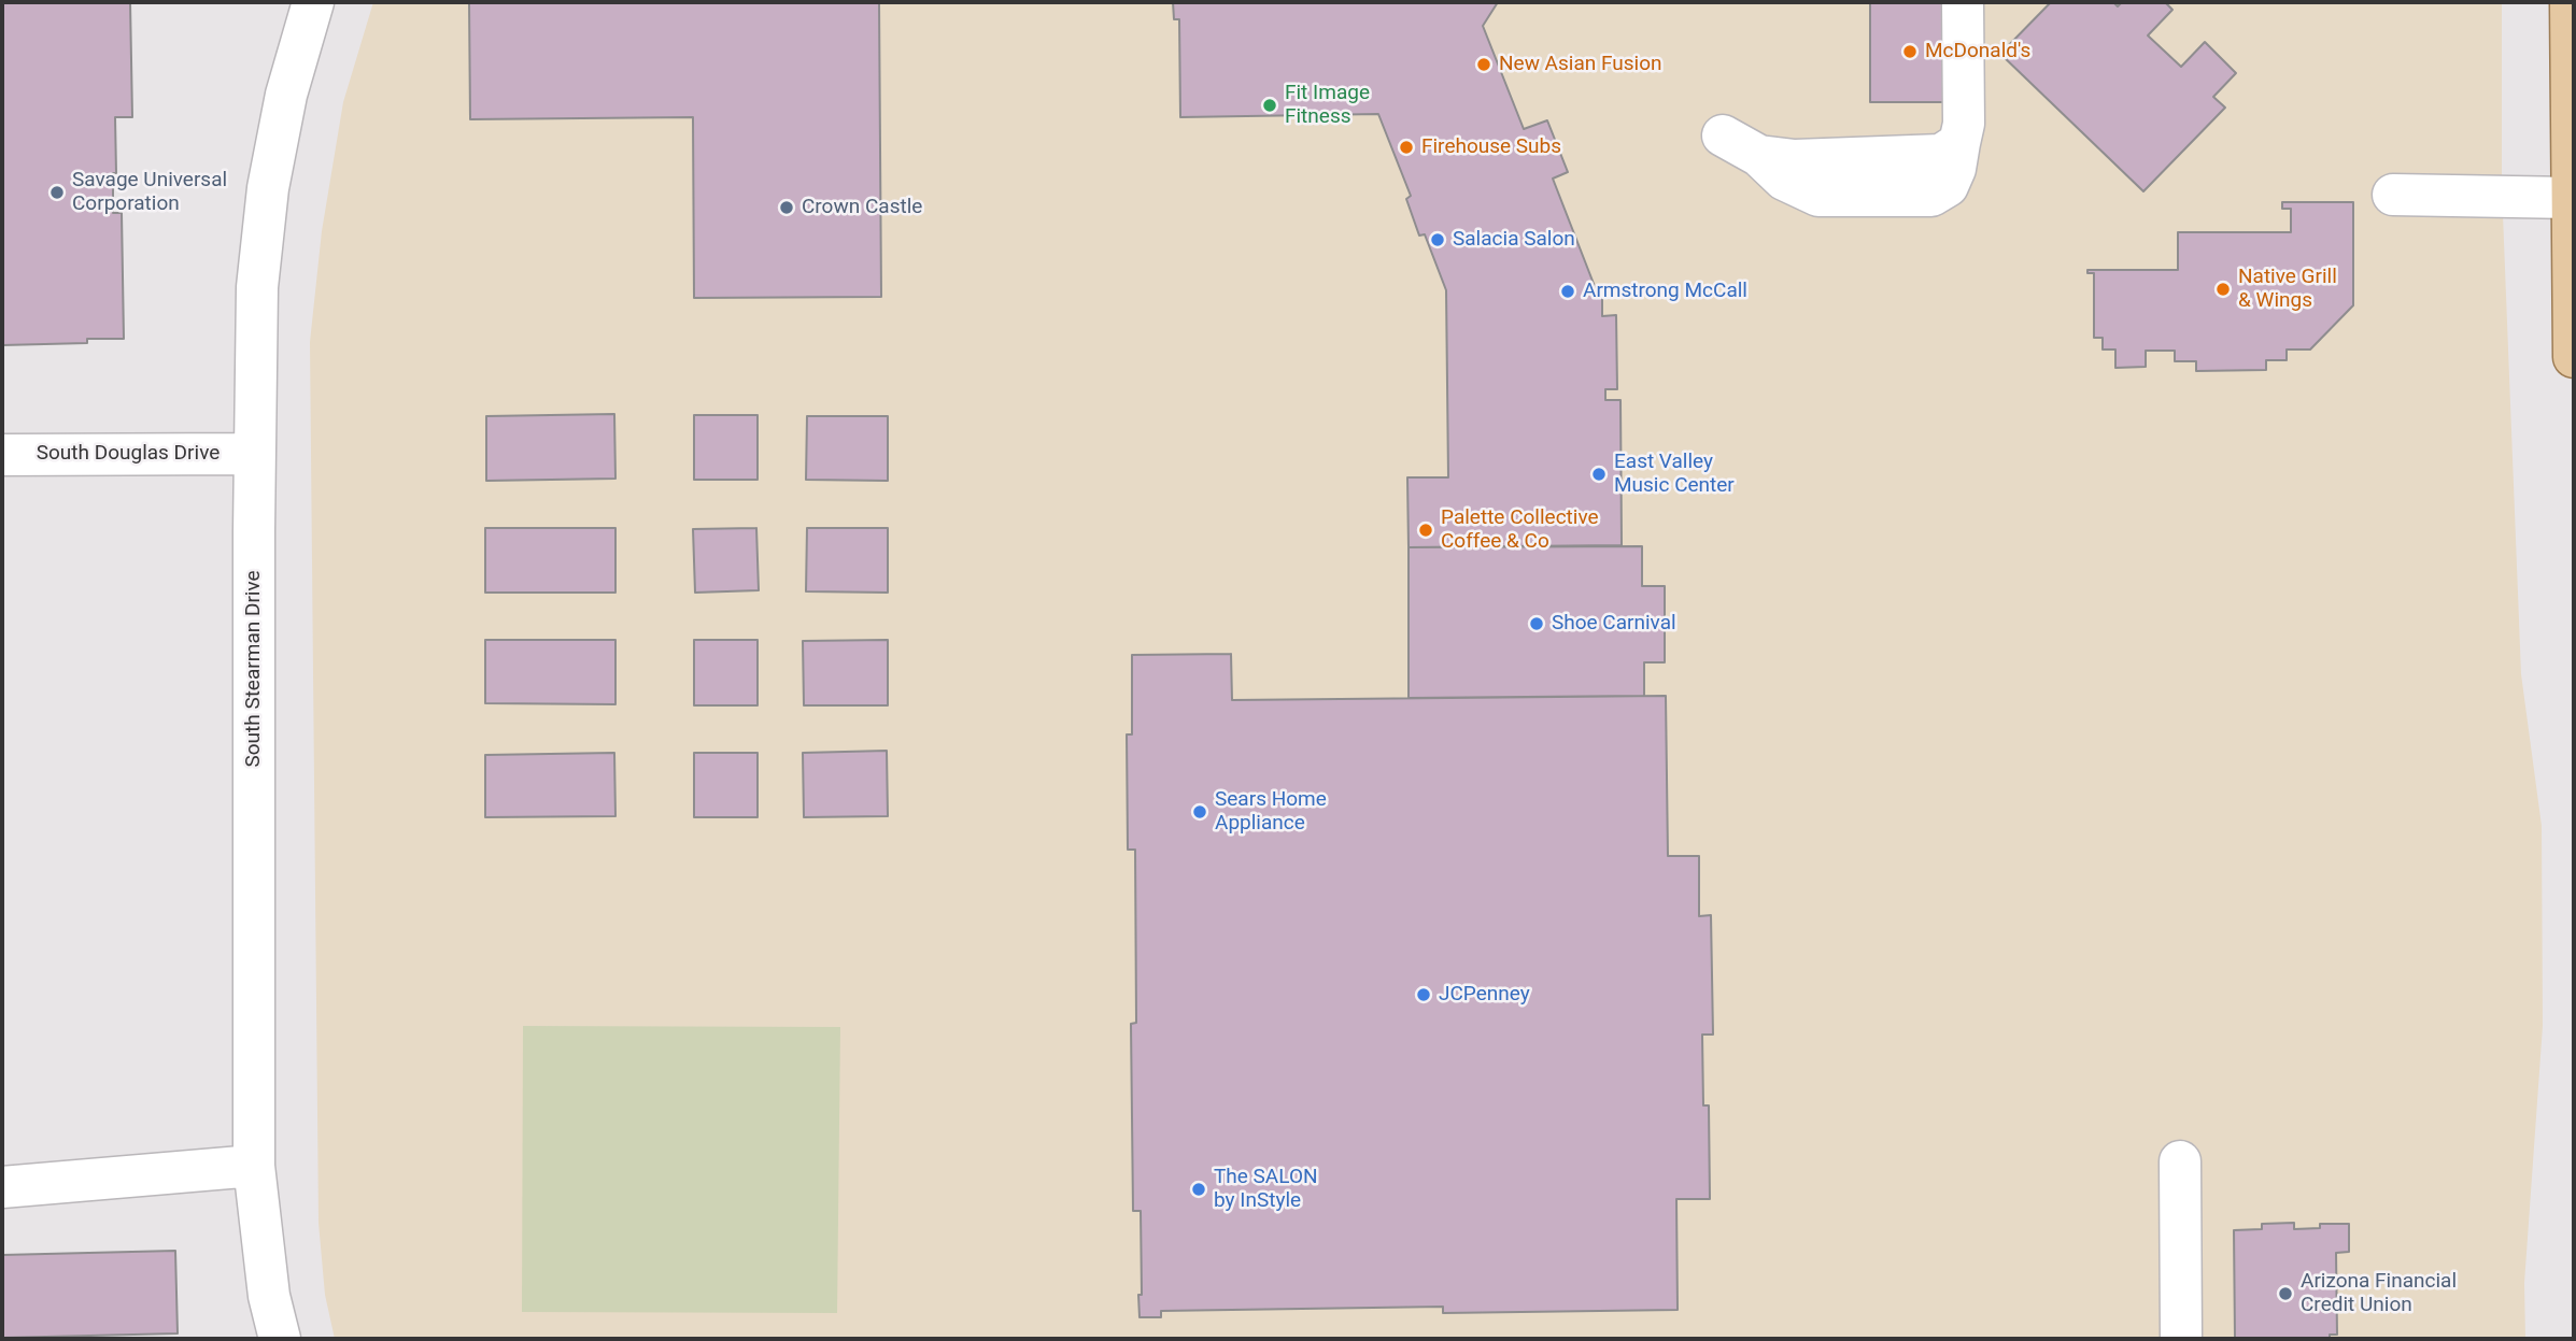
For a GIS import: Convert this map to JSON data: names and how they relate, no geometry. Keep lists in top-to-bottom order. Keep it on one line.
{"streets":{"street":["South Douglas Drive","South Stearman Drive"]},"crossings":[["South Douglas Drive","South Stearman Drive"]],"places":["McDonald's","New Asian Fusion","Fit Image Fitness","Firehouse Subs","Savage Universal Corporation","Crown Castle","Salacia Salon","Native Grill & Wings","Armstrong McCall","East Valley Music Center","Palette Collective Coffee & Co","Shoe Carnival","Sears Home Appliance","JCPenney","The SALON by InStyle","Arizona Financial Credit Union"]}
